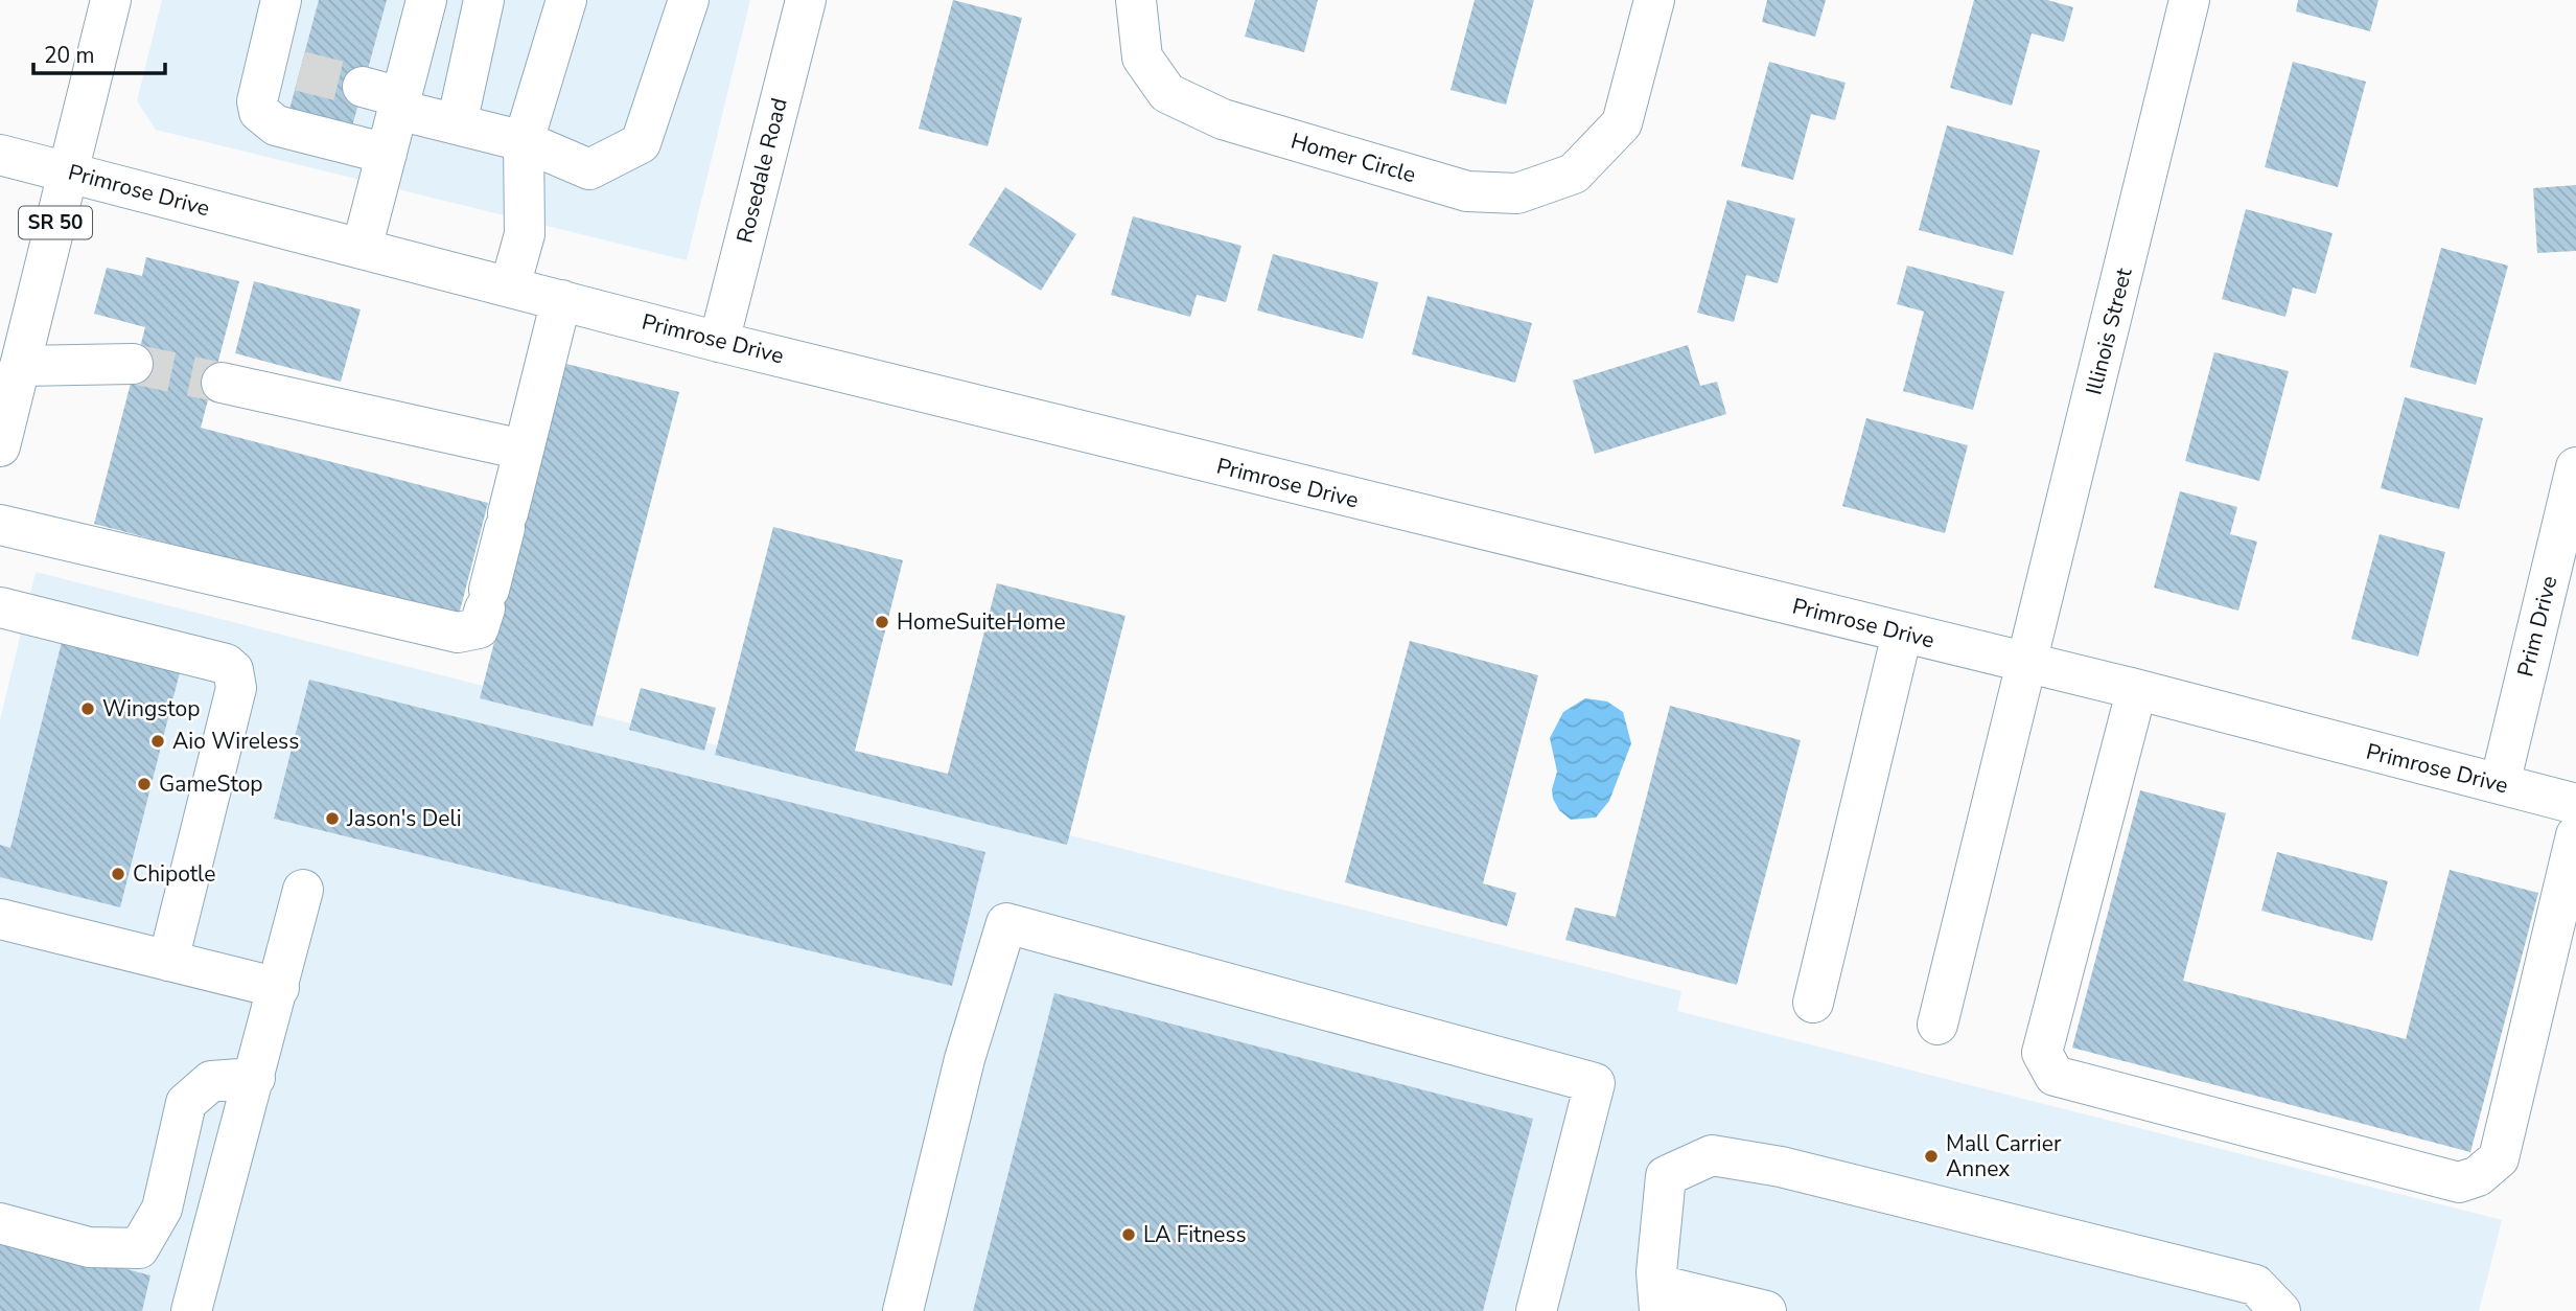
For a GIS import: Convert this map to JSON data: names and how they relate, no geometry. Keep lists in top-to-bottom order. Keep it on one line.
{"streets":{"main road":["Homer Circle","Rosedale Road","Primrose Drive","SR 50","Illinois Street","Prim Drive"]},"crossings":[["Rosedale Road","Primrose Drive"],["Primrose Drive","SR 50"],["Primrose Drive","Illinois Street"],["Primrose Drive","Prim Drive"]],"places":["HomeSuiteHome","Wingstop","Aio Wireless","GameStop","Jason's Deli","Chipotle","Mall Carrier Annex","LA Fitness"],"scale_bar":"20 m"}
